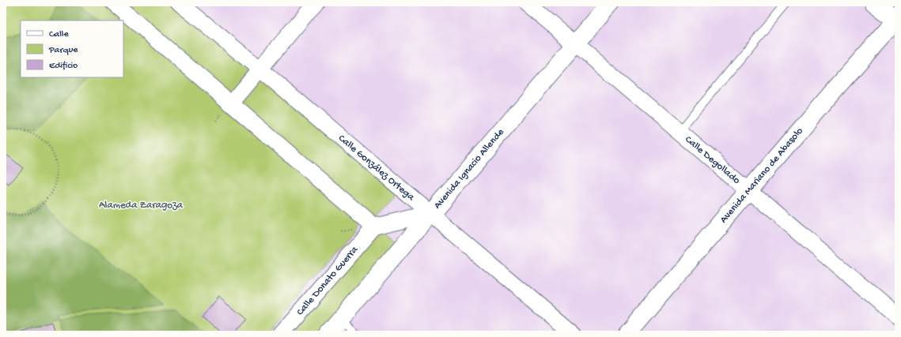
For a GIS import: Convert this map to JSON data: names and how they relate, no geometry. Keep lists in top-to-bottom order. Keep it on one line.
{"streets":{"street":["Calle Degollado","Calle González Ortega","Avenida Ignacio Allende","Avenida Mariano de Abasolo","Calle Donato Guerra"]},"crossings":[["Calle Degollado","Avenida Ignacio Allende"],["Calle Degollado","Avenida Mariano de Abasolo"],["Calle González Ortega","Avenida Ignacio Allende"]],"parks":["Alameda Zaragoza"],"legend":["Calle","Parque","Edificio"]}
